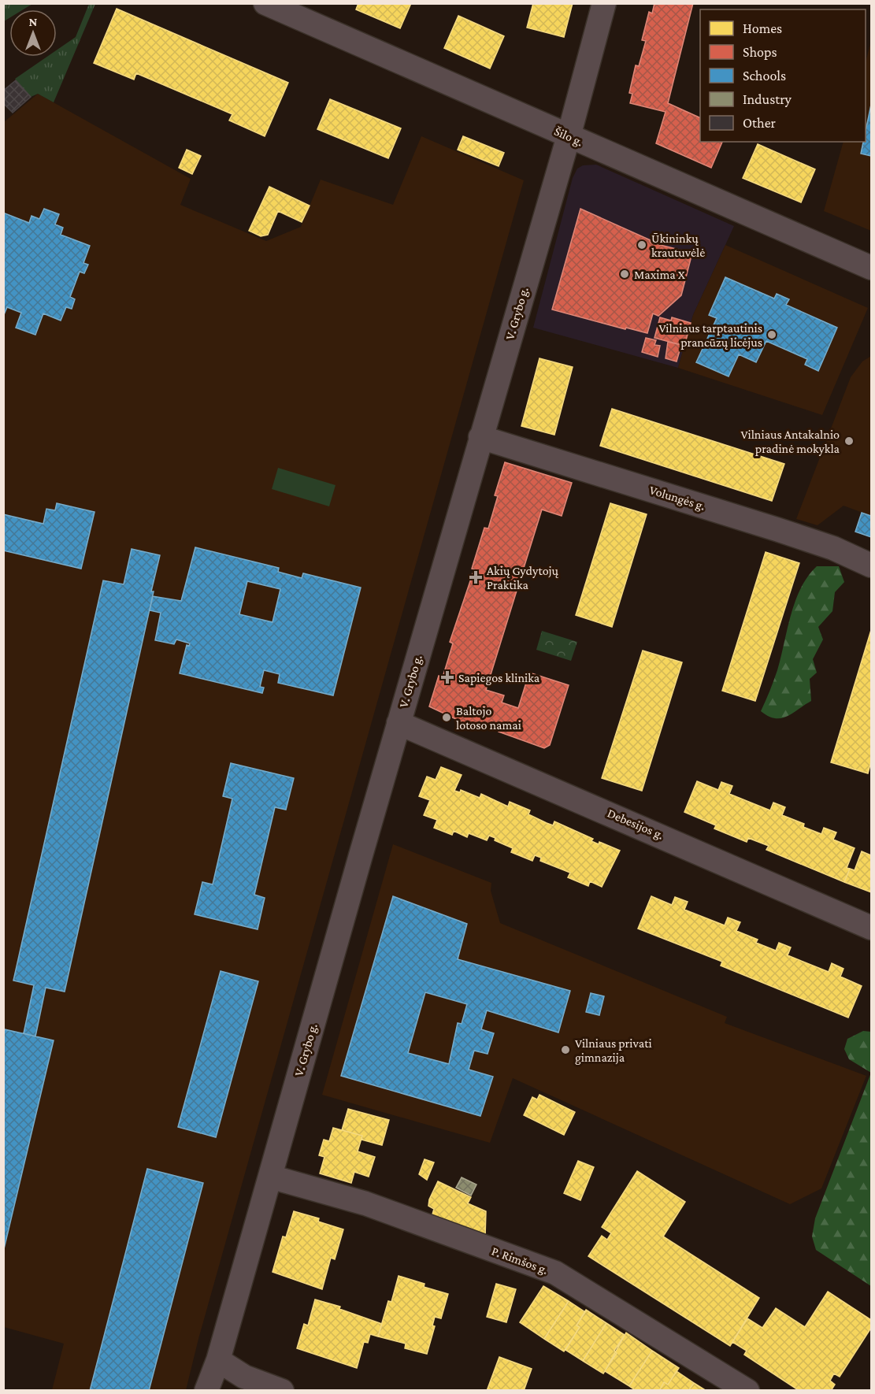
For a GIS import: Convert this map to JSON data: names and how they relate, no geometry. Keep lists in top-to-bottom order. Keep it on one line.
{"streets":{"street":["Šilo g.","V. Grybo g.","Volungės g.","Debesijos g.","P. Rimšos g."]},"crossings":[["Šilo g.","V. Grybo g."],["V. Grybo g.","Volungės g."],["V. Grybo g.","Debesijos g."],["V. Grybo g.","P. Rimšos g."]],"places":{"other":["Ūkininkų krautuvėlė","Maxima X","Vilniaus tarptautinis prancūzų licėjus","Vilniaus Antakalnio pradinė mokykla","Baltojo lotoso namai","Vilniaus privati gimnazija"],"health":["Akių Gydytojų Praktika","Sapiegos klinika"]},"legend":["Homes","Shops","Schools","Industry","Other"],"north":"top"}
